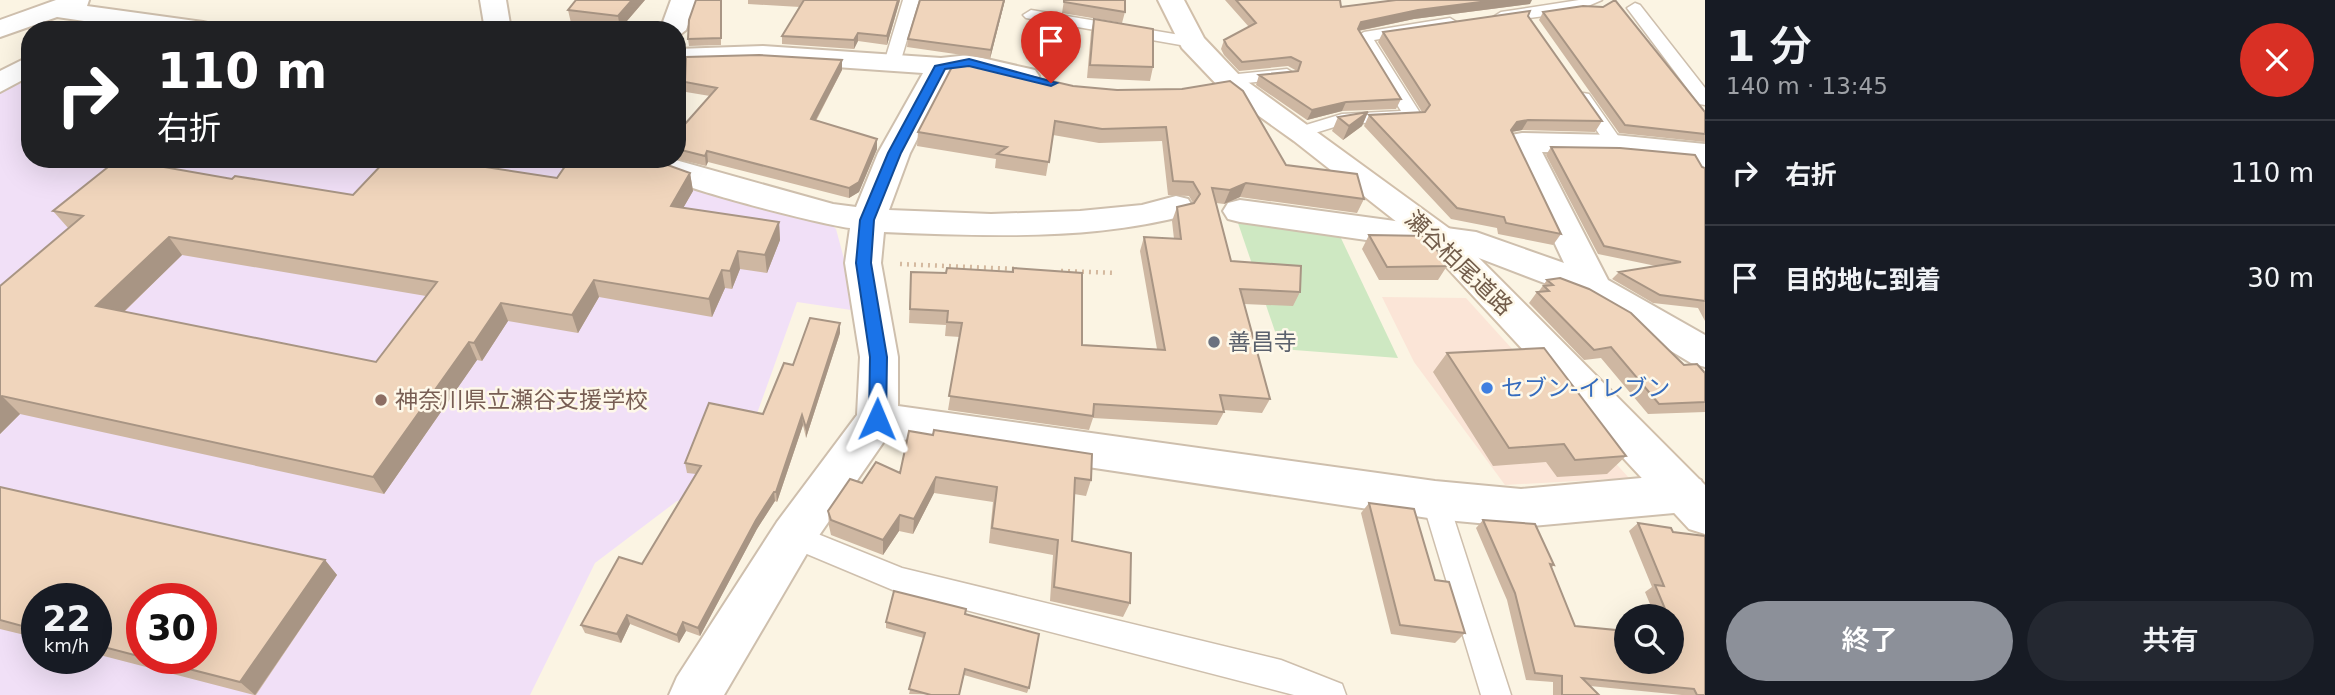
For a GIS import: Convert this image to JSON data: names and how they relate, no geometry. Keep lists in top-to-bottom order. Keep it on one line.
{"streets":{"street":["瀬谷柏尾道路"]},"places":["善昌寺","セブン-イレブン","神奈川県立瀬谷支援学校"],"page":{"heading":["1 分","140 m · 13:45"],"turn":["110 m","右折"],"list":[{"name":"右折","value":"110 m"},{"name":"目的地に到着","value":"30 m"}],"speed":"22 km/h","limit":"30","buttons":["終了","共有"]}}
